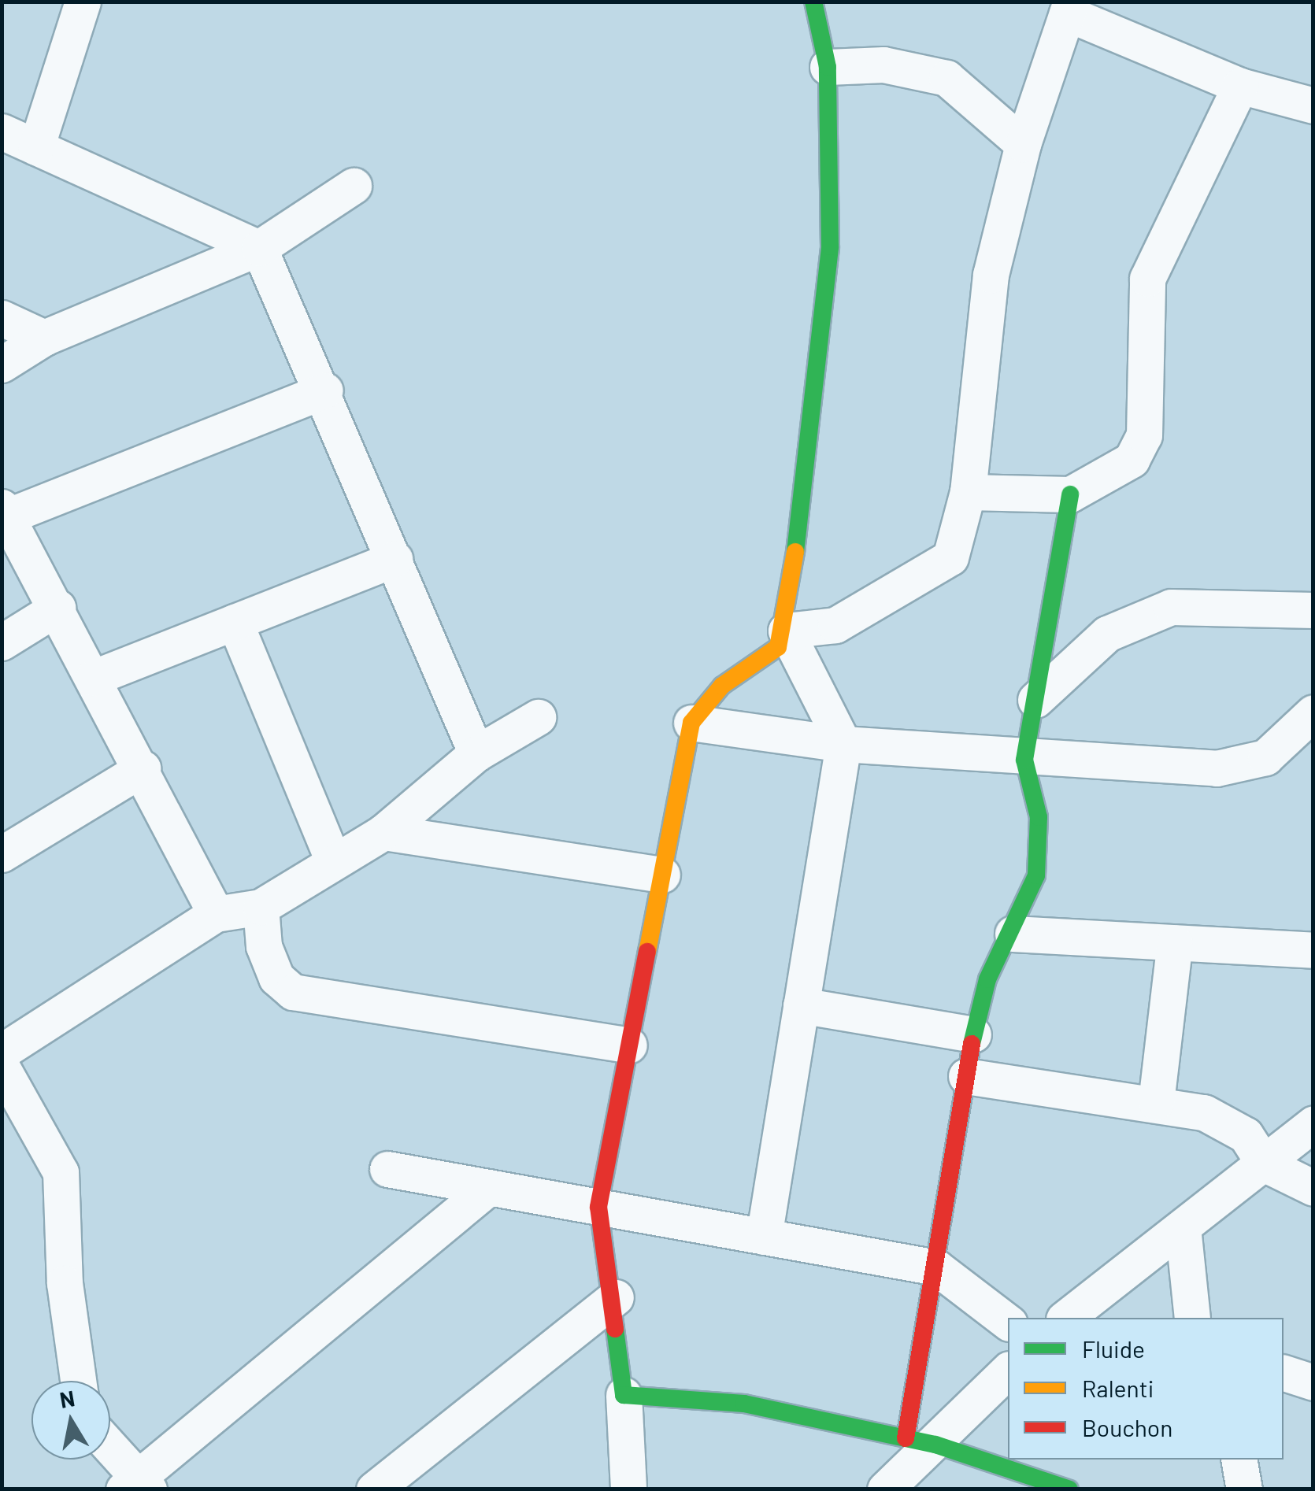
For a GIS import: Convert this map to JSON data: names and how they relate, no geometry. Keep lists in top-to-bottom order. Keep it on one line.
{"legend":["Fluide","Ralenti","Bouchon"],"north":"top"}
